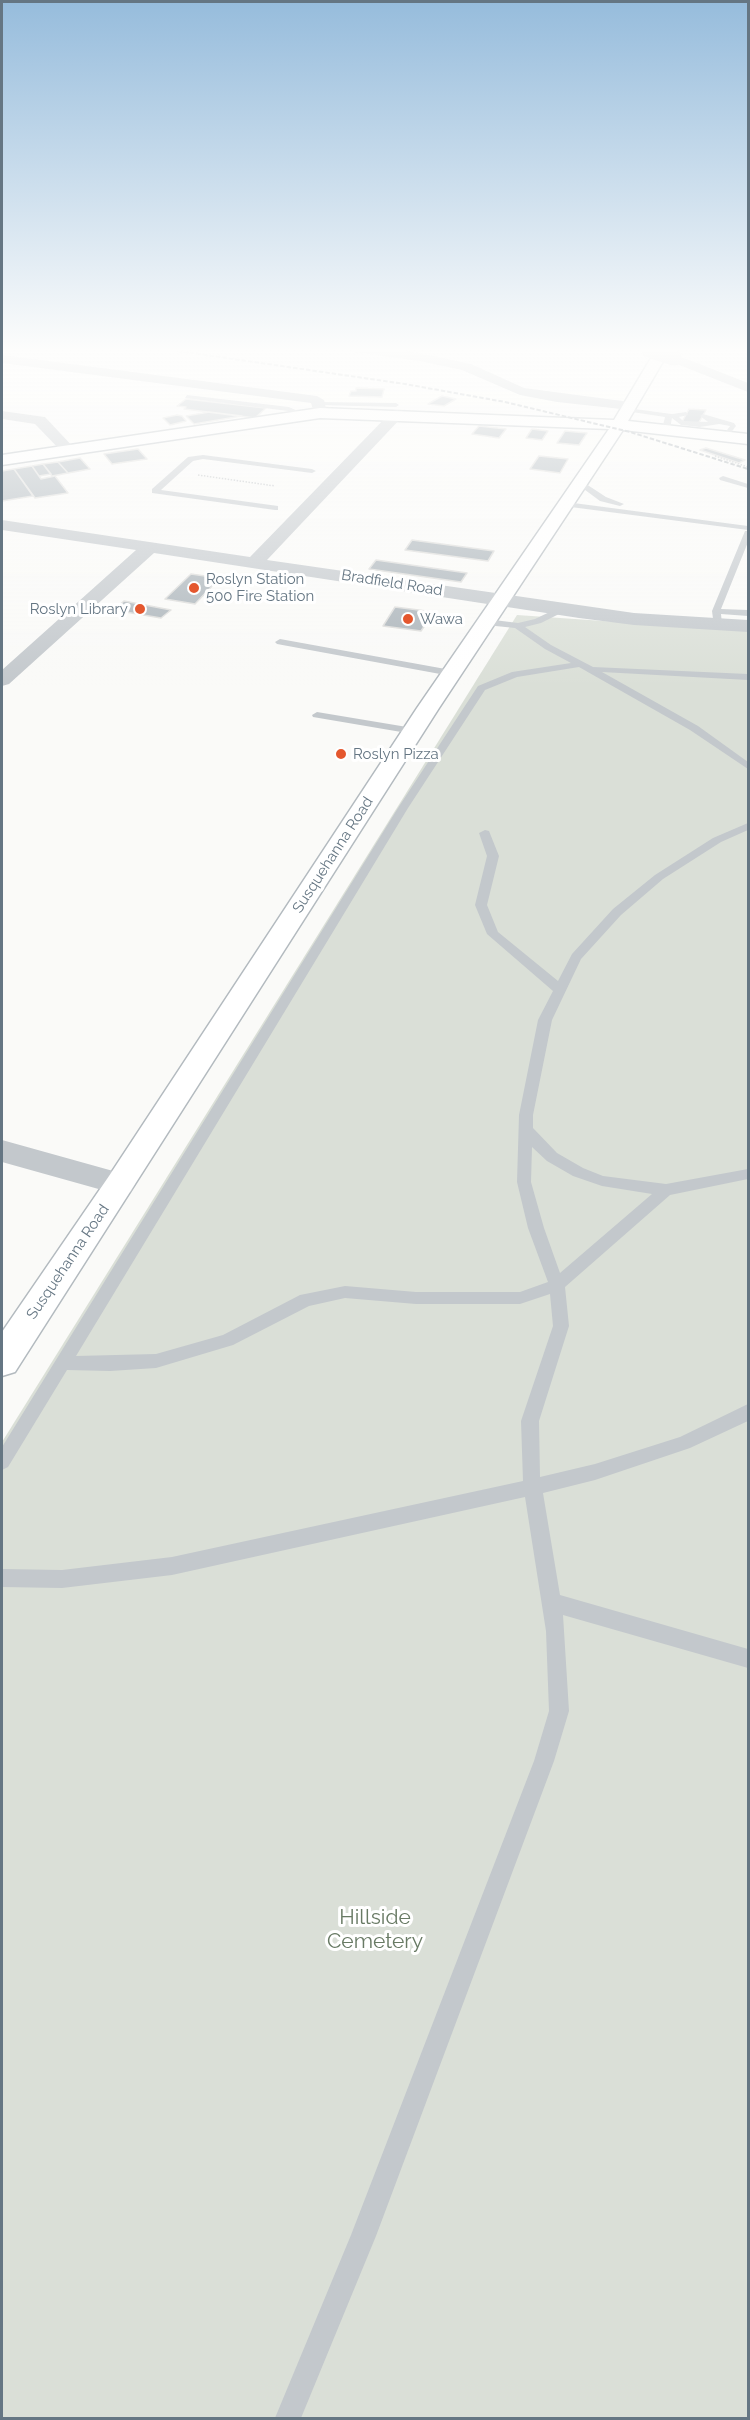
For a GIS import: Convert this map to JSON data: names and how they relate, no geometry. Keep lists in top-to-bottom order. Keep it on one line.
{"streets":{"main road":["Susquehanna Road"],"street":["Bradfield Road"]},"crossings":[["Bradfield Road","Susquehanna Road"]],"parks":["Hillside Cemetery"],"places":["Roslyn Station 500 Fire Station","Roslyn Library","Wawa","Roslyn Pizza"]}
